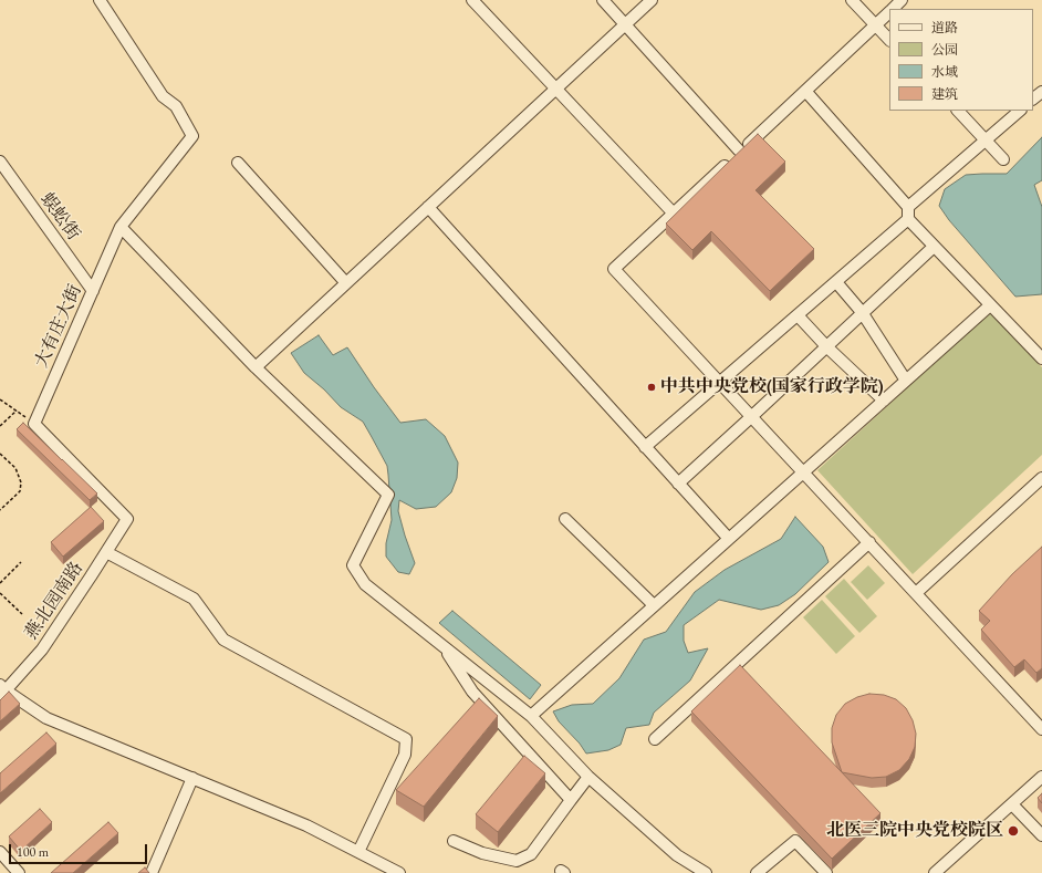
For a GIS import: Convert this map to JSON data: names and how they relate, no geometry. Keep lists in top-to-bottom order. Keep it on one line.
{"streets":{"street":["蜈蚣街","大有庄大街","燕北园南路"]},"crossings":[["蜈蚣街","大有庄大街"],["大有庄大街","燕北园南路"]],"places":["中共中央党校(国家行政学院)","北医三院中央党校院区"],"legend":["道路","公园","水域","建筑"],"scale_bar":"100 m"}
